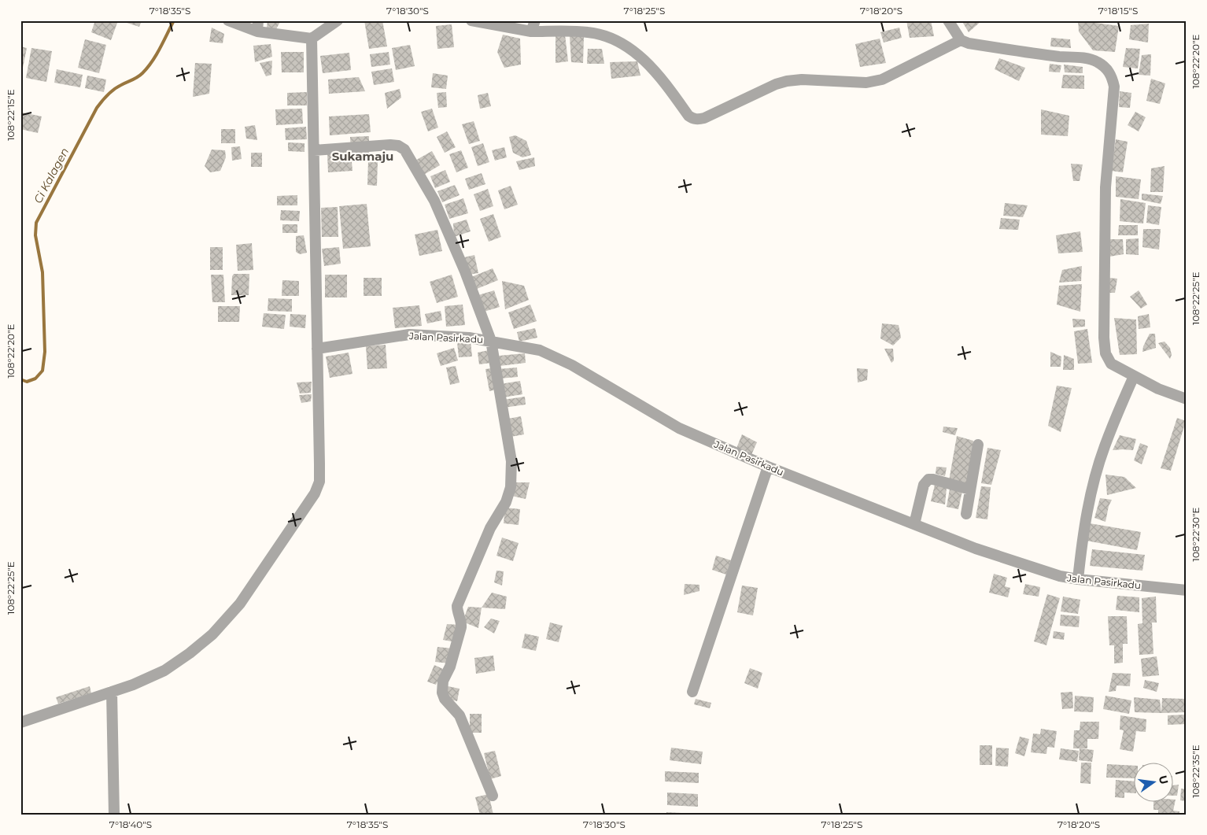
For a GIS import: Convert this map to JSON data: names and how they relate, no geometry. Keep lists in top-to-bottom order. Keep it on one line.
{"streets":{"street":["Jalan Pasirkadu"]},"districts":["Sukamaju"],"water":["Ci Kalagen"],"north":"right","coordinates":["7°18'35\"S","7°18'30\"S","7°18'25\"S","7°18'20\"S","7°18'15\"S","108°22'20\"E","108°22'15\"E","108°22'25\"E","108°22'30\"E","108°22'35\"E","7°18'40\"S"]}
